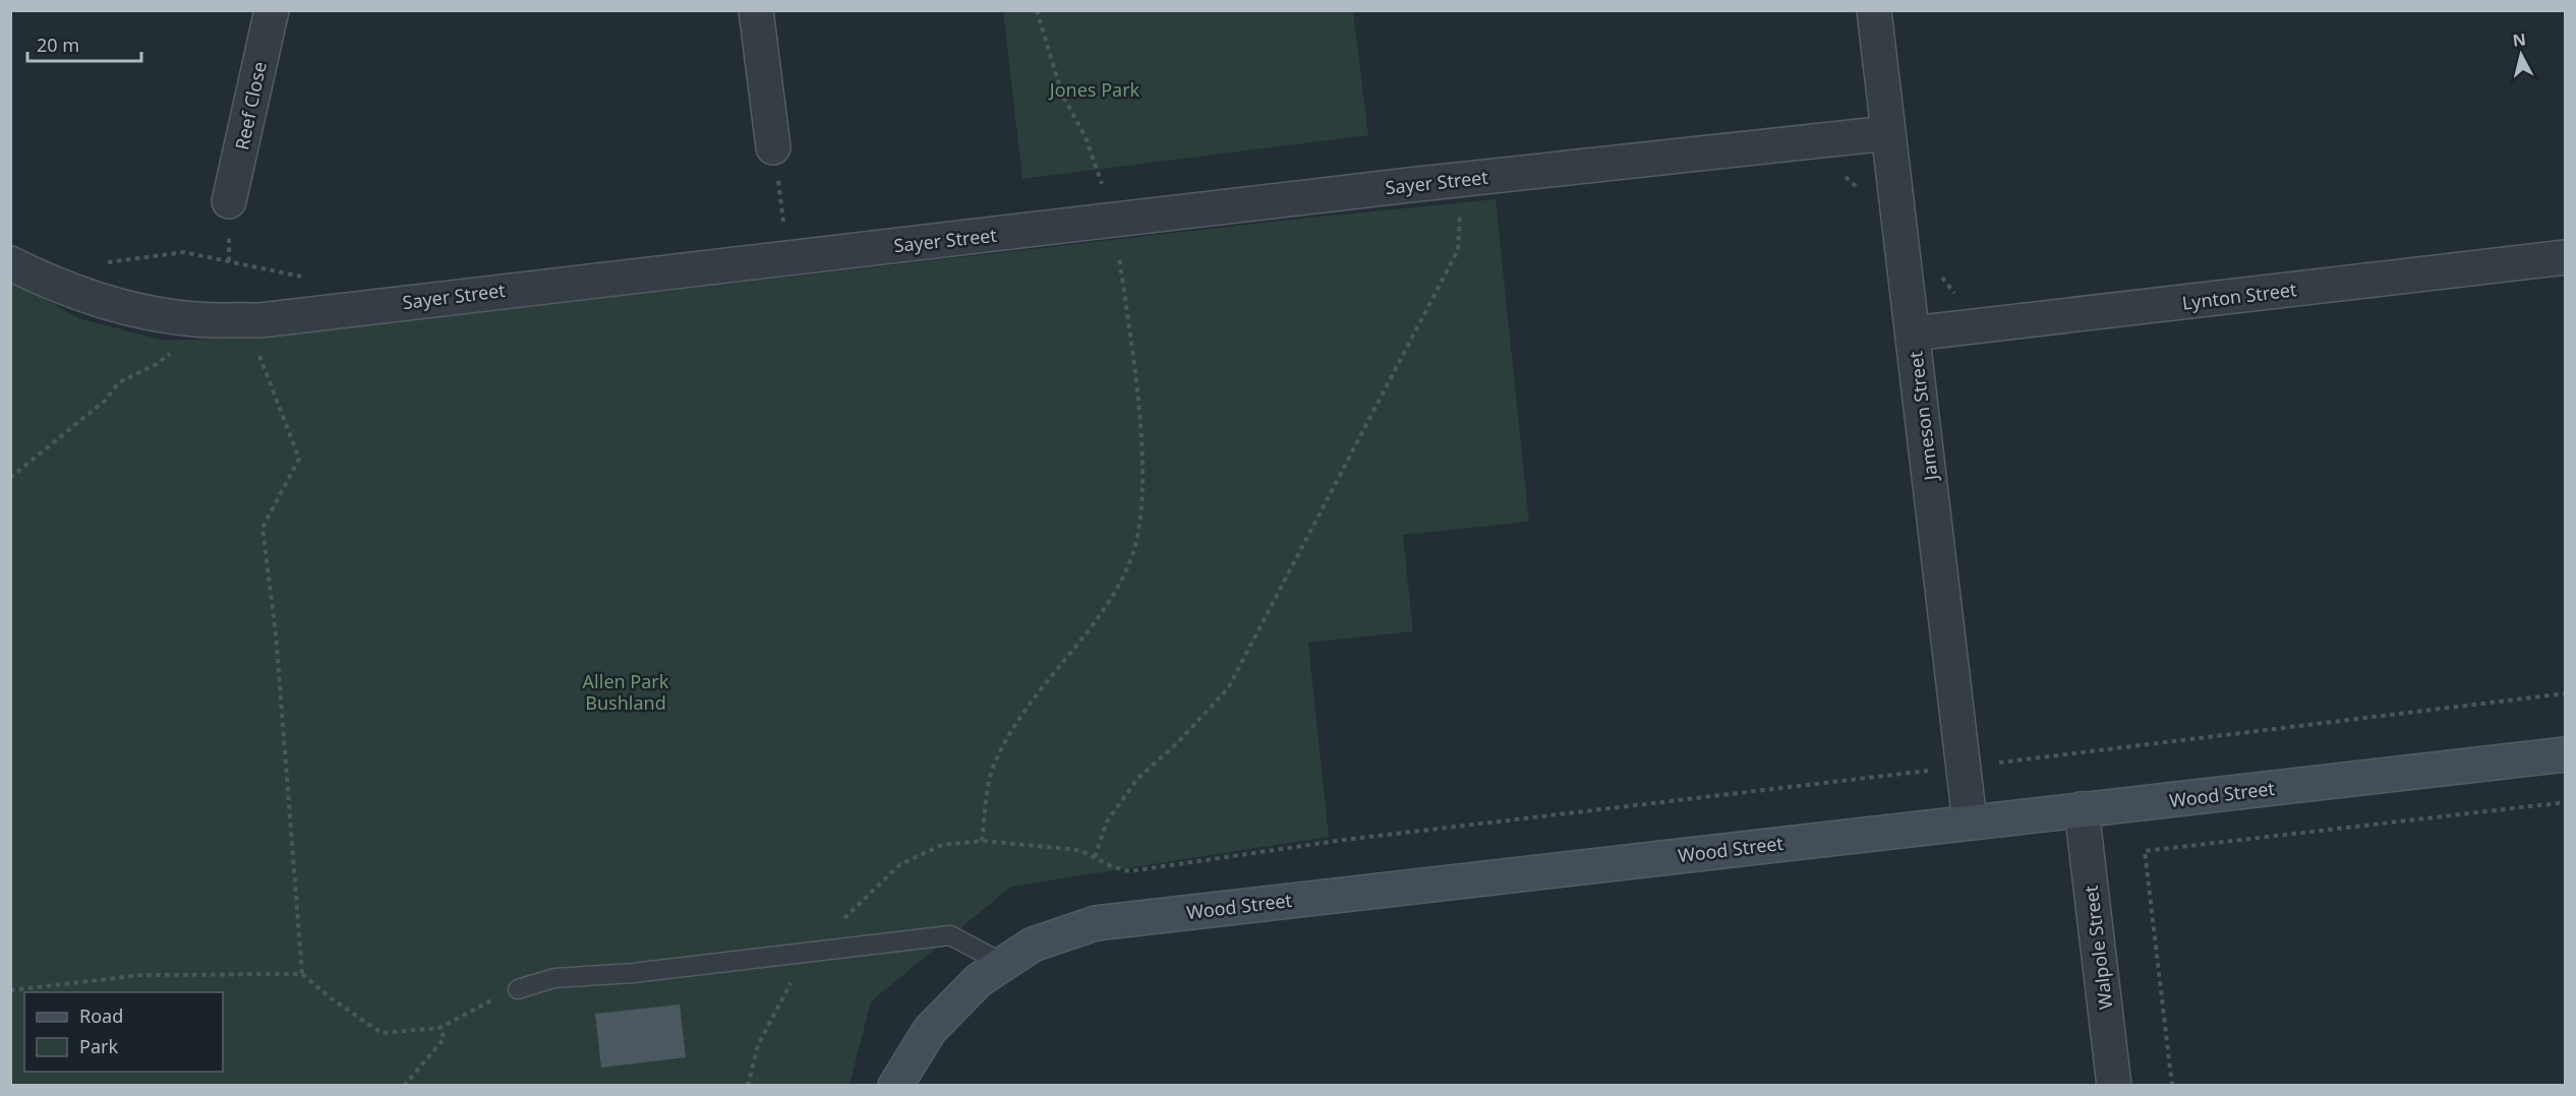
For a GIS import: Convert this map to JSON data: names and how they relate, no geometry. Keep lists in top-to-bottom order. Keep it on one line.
{"streets":{"street":["Reef Close","Sayer Street","Lynton Street","Jameson Street","Wood Street","Walpole Street"]},"crossings":[["Sayer Street","Jameson Street"],["Lynton Street","Jameson Street"],["Jameson Street","Wood Street"],["Wood Street","Walpole Street"]],"parks":["Jones Park","Allen Park Bushland"],"legend":["Road","Park"],"scale_bar":"20 m","north":"top"}
